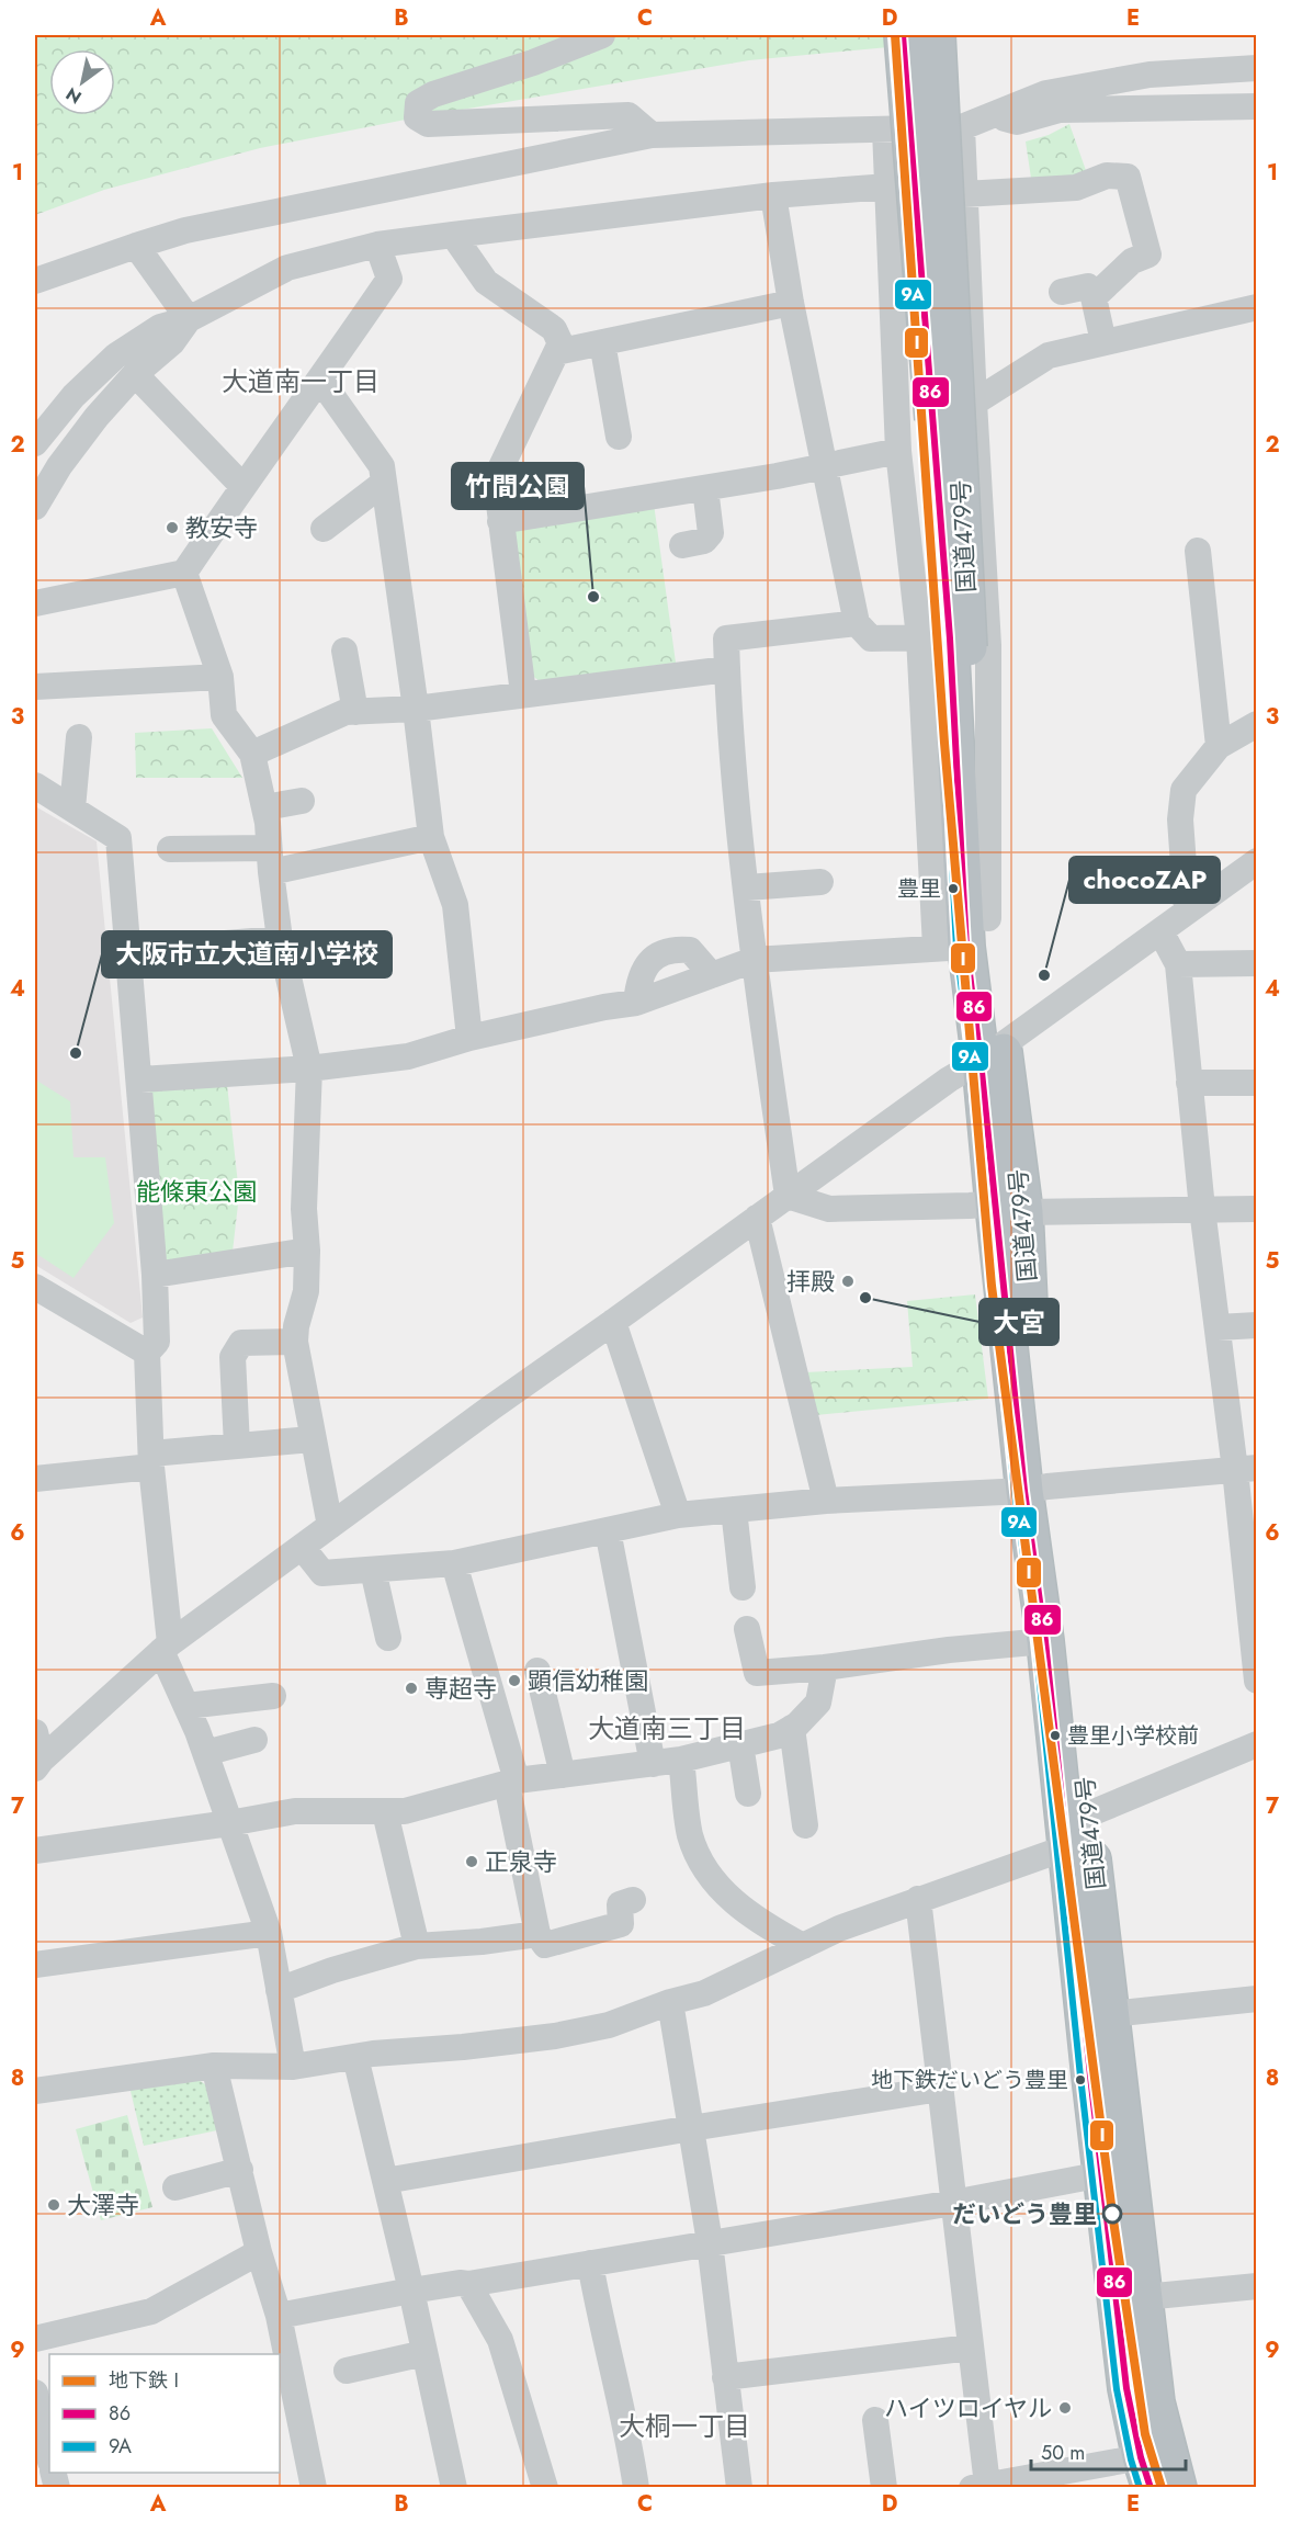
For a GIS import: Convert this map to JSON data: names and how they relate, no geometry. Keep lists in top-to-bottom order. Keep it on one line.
{"streets":{"highway":["国道479号"]},"districts":["大道南一丁目","大道南三丁目","大桐一丁目"],"parks":["能條東公園"],"places":["教安寺","竹間公園","豊里","chocoZAP","大阪市立大道南小学校","拝殿","大宮","顕信幼稚園","専超寺","豊里小学校前","正泉寺","地下鉄だいどう豊里","大澤寺","だいどう豊里","ハイツロイヤル"],"lines":["metro line I","transit line 86","transit line 9A"],"legend":["地下鉄 I","86","9A"],"scale_bar":"50 m","north":"bottom left","grid":{"columns":["A","B","C","D","E"],"rows":["1","2","3","4","5","6","7","8","9"]}}
